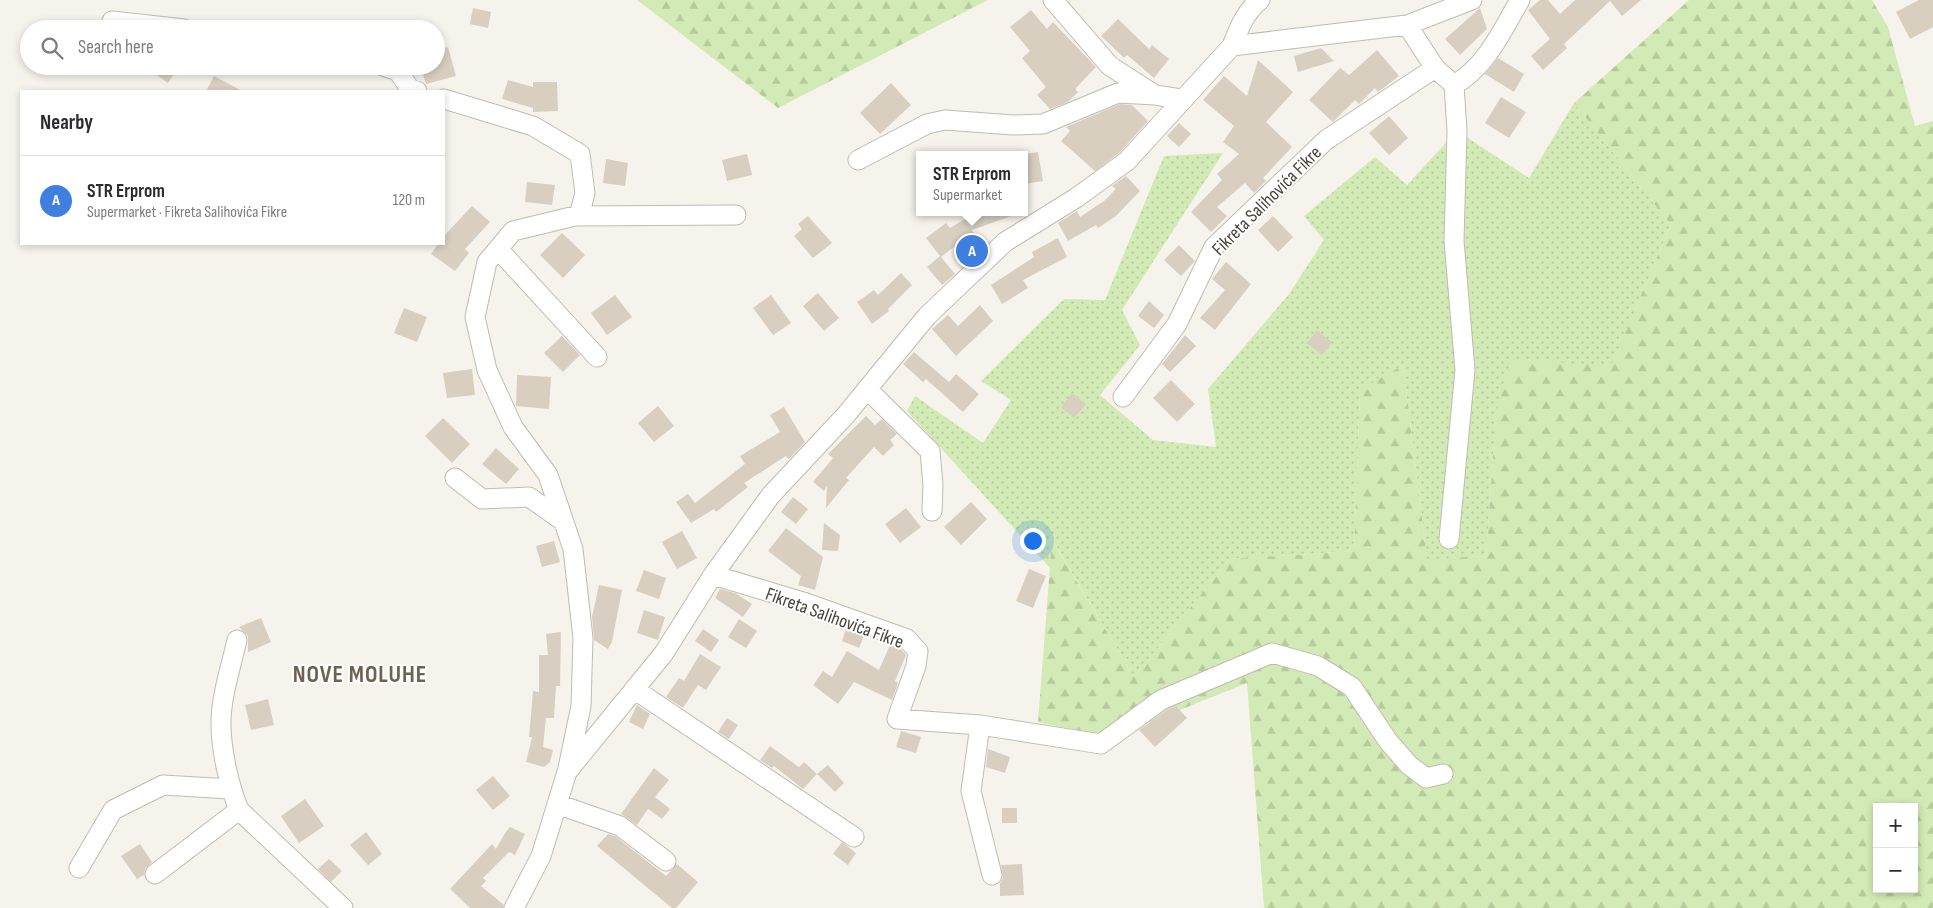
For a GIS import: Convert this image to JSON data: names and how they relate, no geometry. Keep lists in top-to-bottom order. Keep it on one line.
{"streets":{"street":["Fikreta Salihovića Fikre"]},"districts":["NOVE MOLUHE"],"page":{"search":"Search here","heading":"Nearby","popup":["STR Erprom","Supermarket"],"list":[{"mark":"A","name":"STR Erprom","note":"Supermarket · Fikreta Salihovića Fikre","value":"120 m"}],"pins":"A","map_buttons":["+","−"]}}
